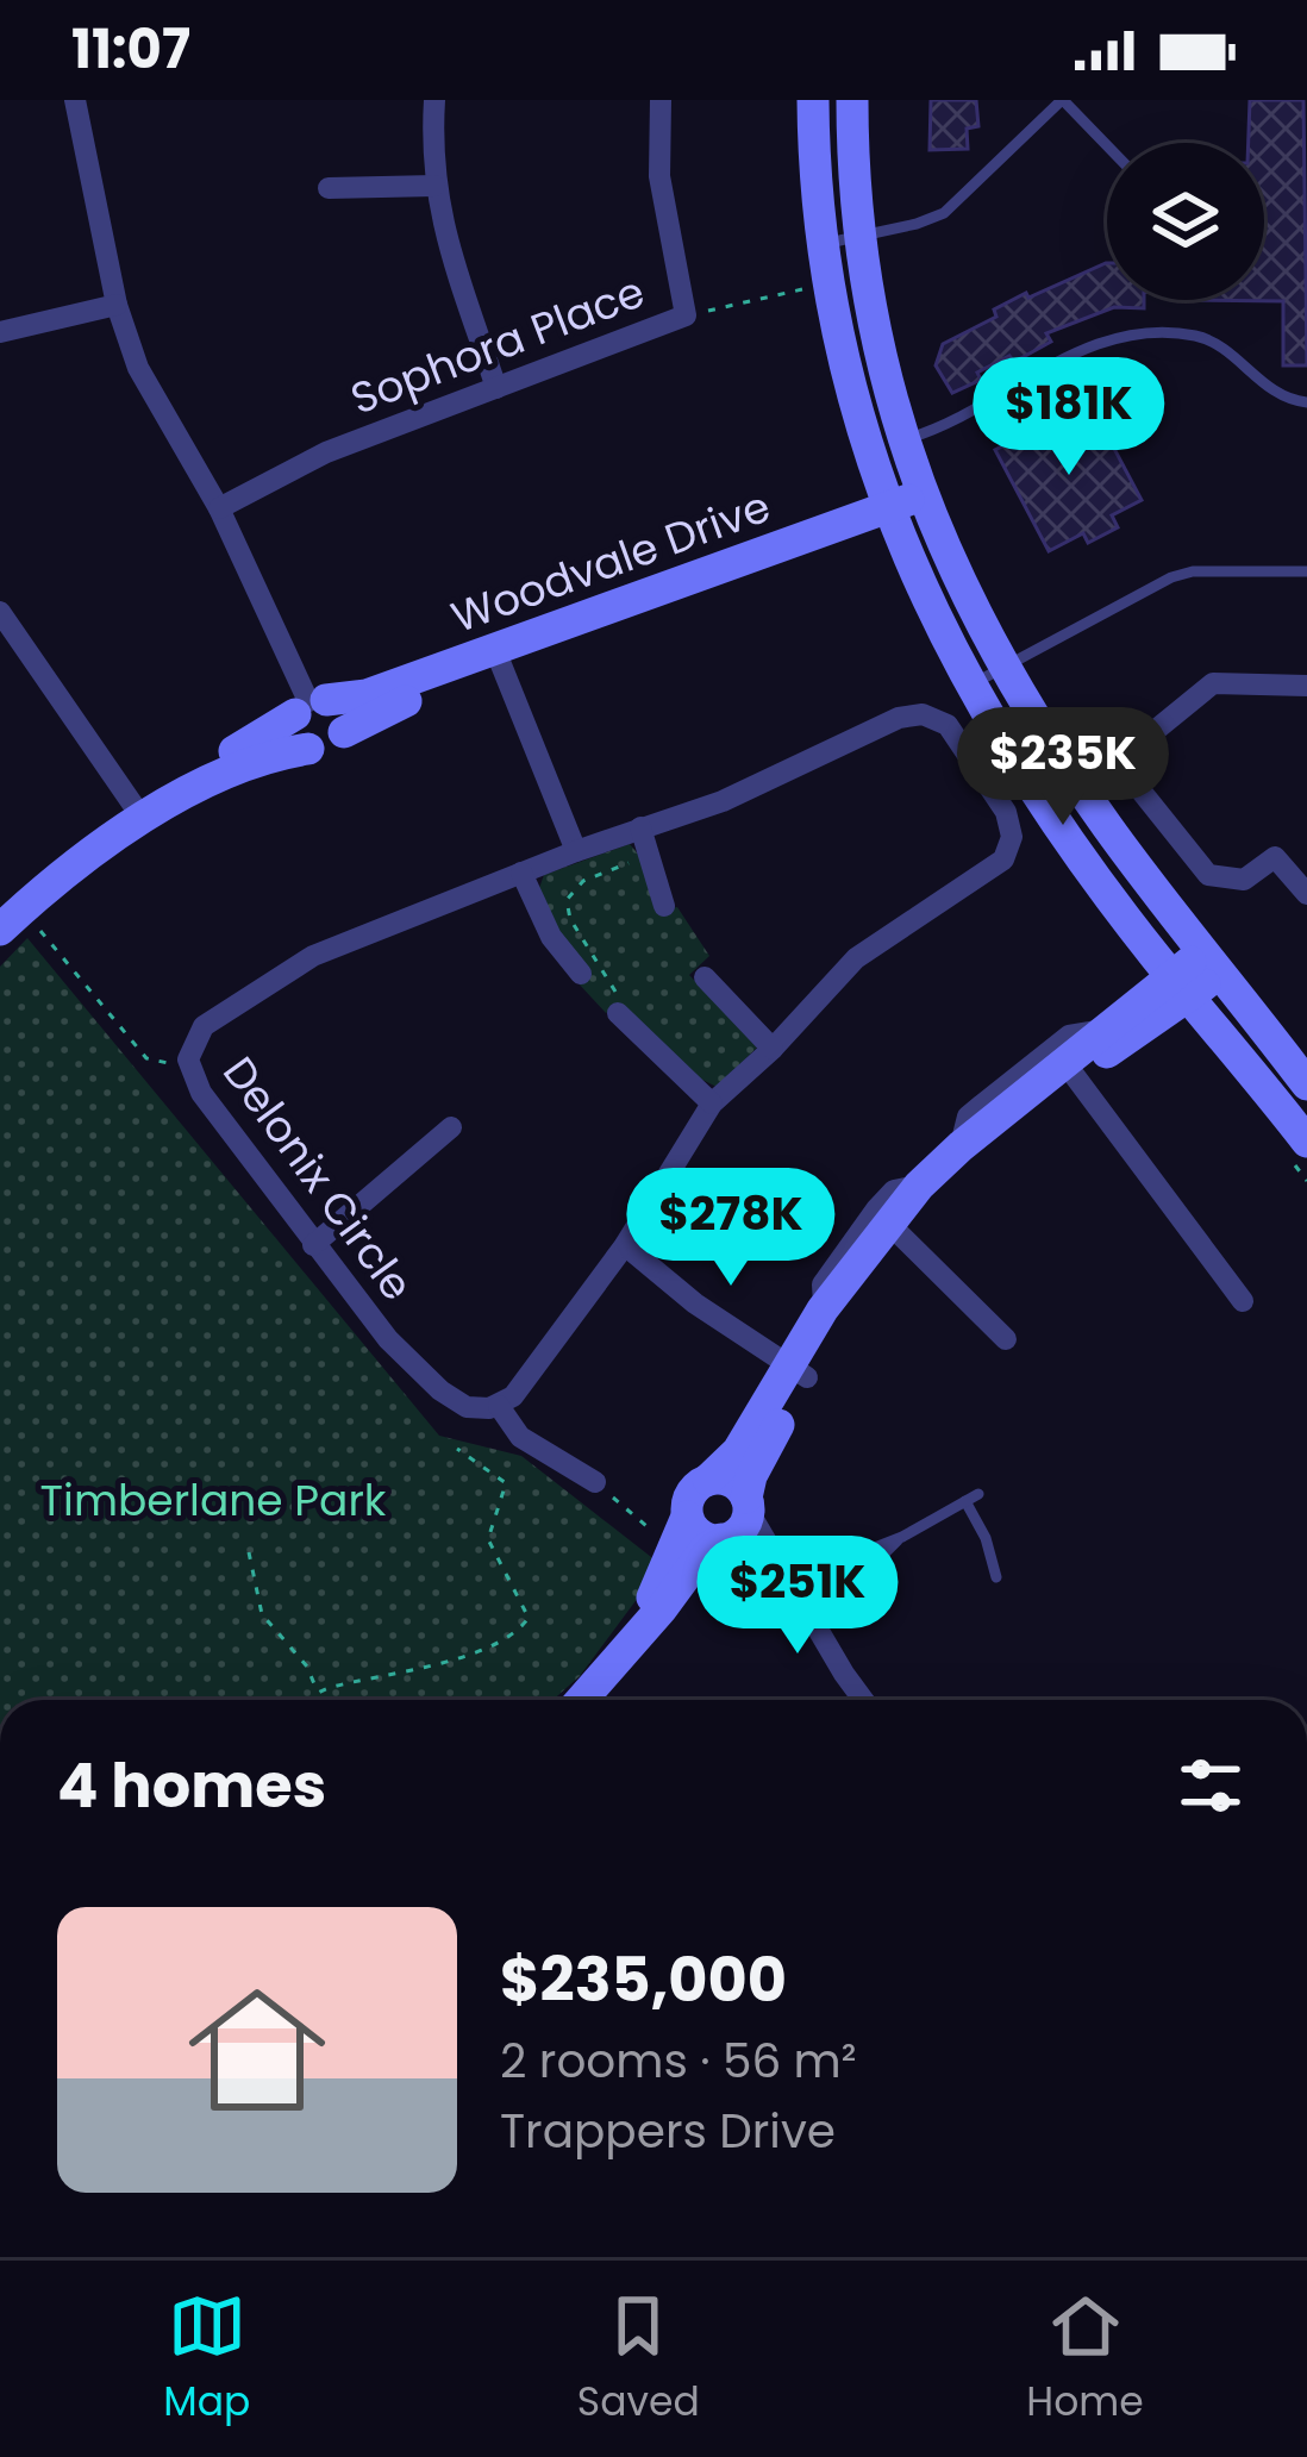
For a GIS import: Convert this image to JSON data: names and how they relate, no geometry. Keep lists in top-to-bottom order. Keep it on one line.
{"streets":{"street":["Sophora Place","Woodvale Drive","Delonix Circle"]},"parks":["Timberlane Park"],"page":{"status":"11:07","price":["$181K","$235K","$278K","$251K"],"heading":"4 homes","list":[{"name":"$235,000","note":"2 rooms · 56 m² · Trappers Drive"}],"tabs":["Map","Saved","Home"]}}
